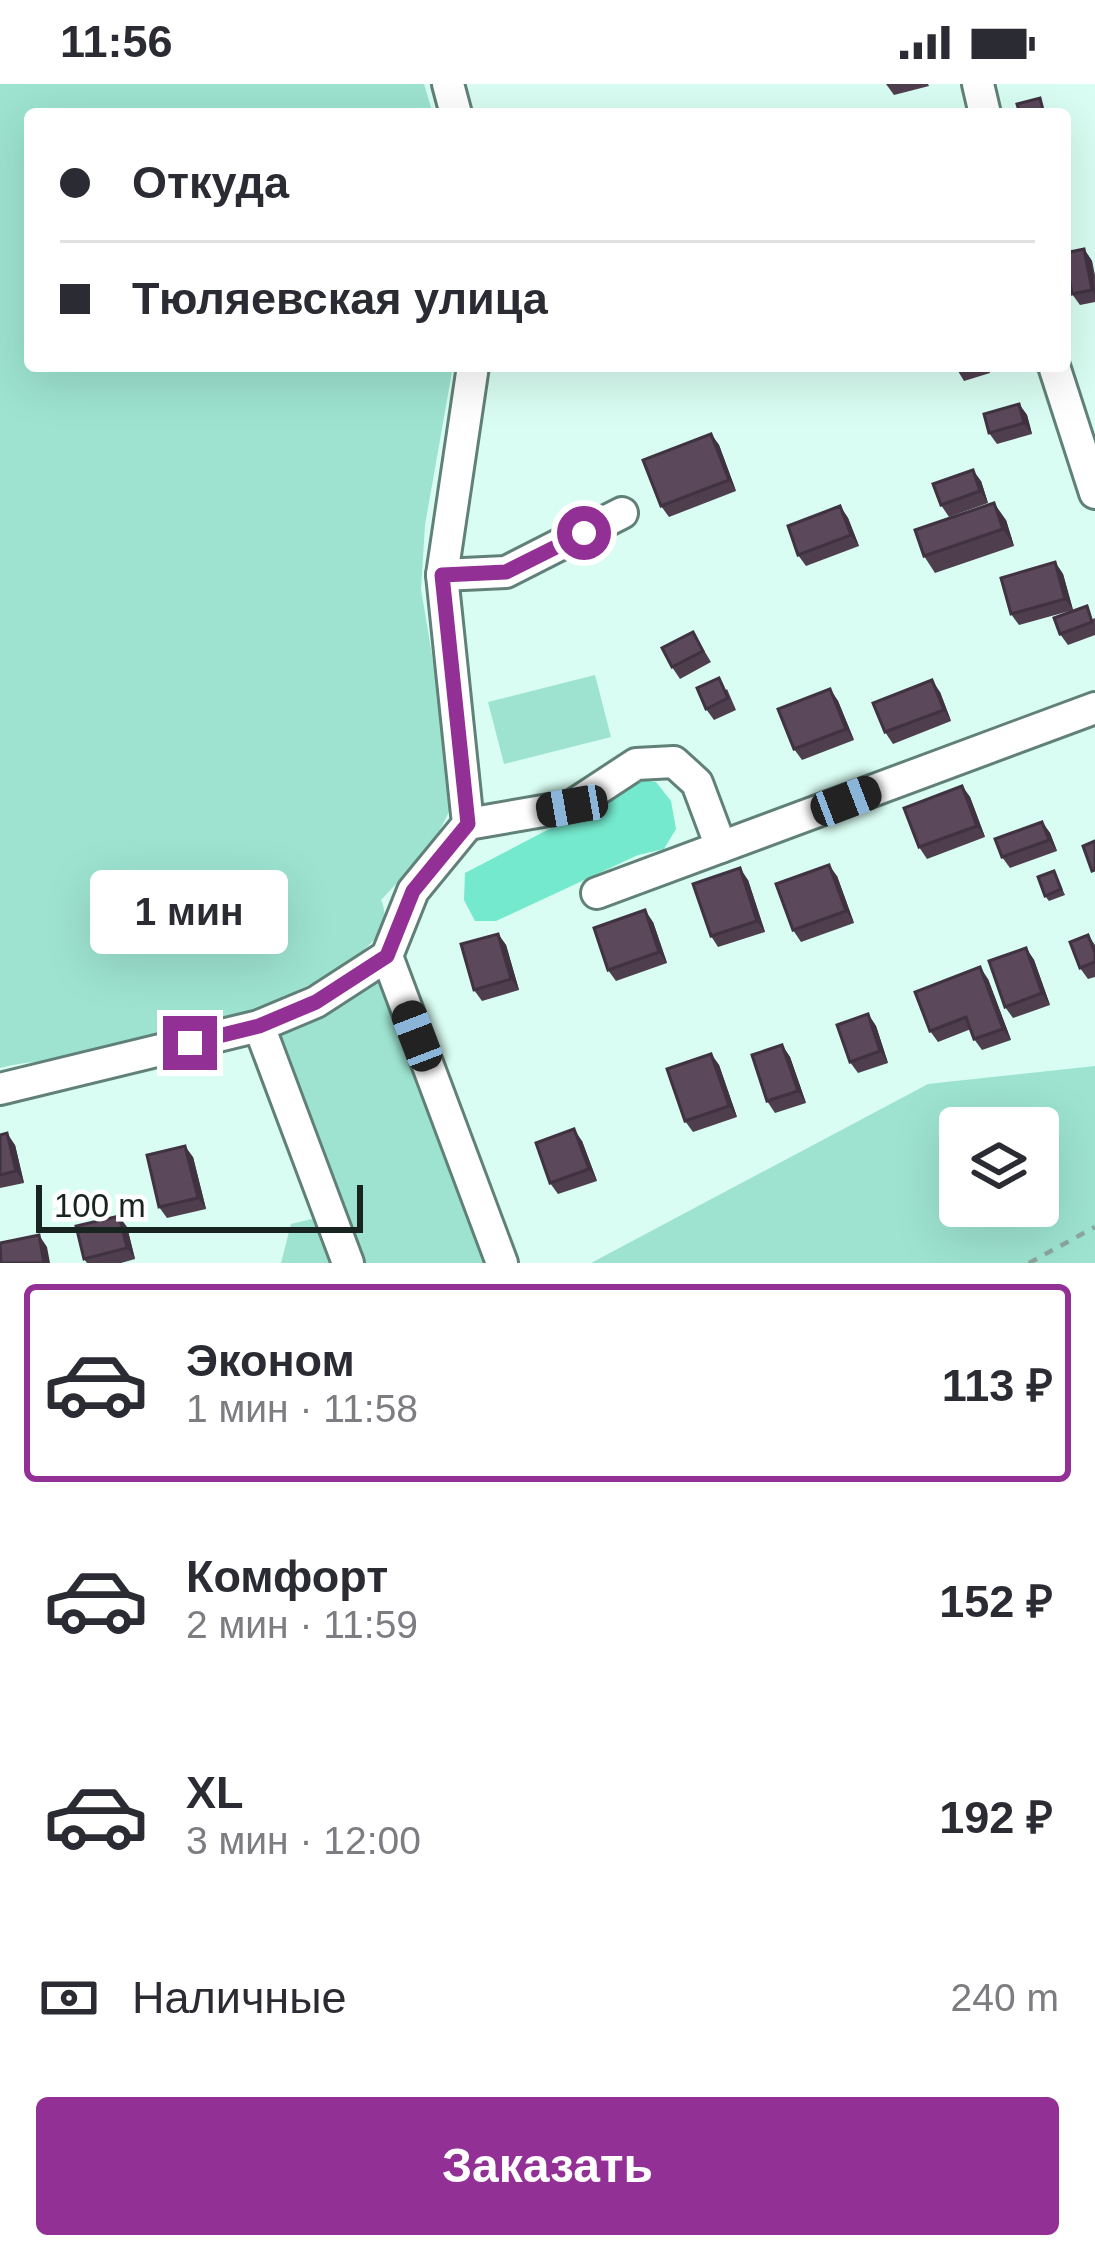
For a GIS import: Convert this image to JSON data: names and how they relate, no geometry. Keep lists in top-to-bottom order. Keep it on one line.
{"scale_bar":"100 m","page":{"status":"11:56","banner":["Откуда","Тюляевская улица"],"bubble":"1 мин","scale":"100 m","list":[{"name":"Эконом","note":"1 мин · 11:58","value":"113 ₽"},{"name":"Комфорт","note":"2 мин · 11:59","value":"152 ₽"},{"name":"XL","note":"3 мин · 12:00","value":"192 ₽"}],"pay":["Наличные","240 m"],"buttons":"Заказать"}}
